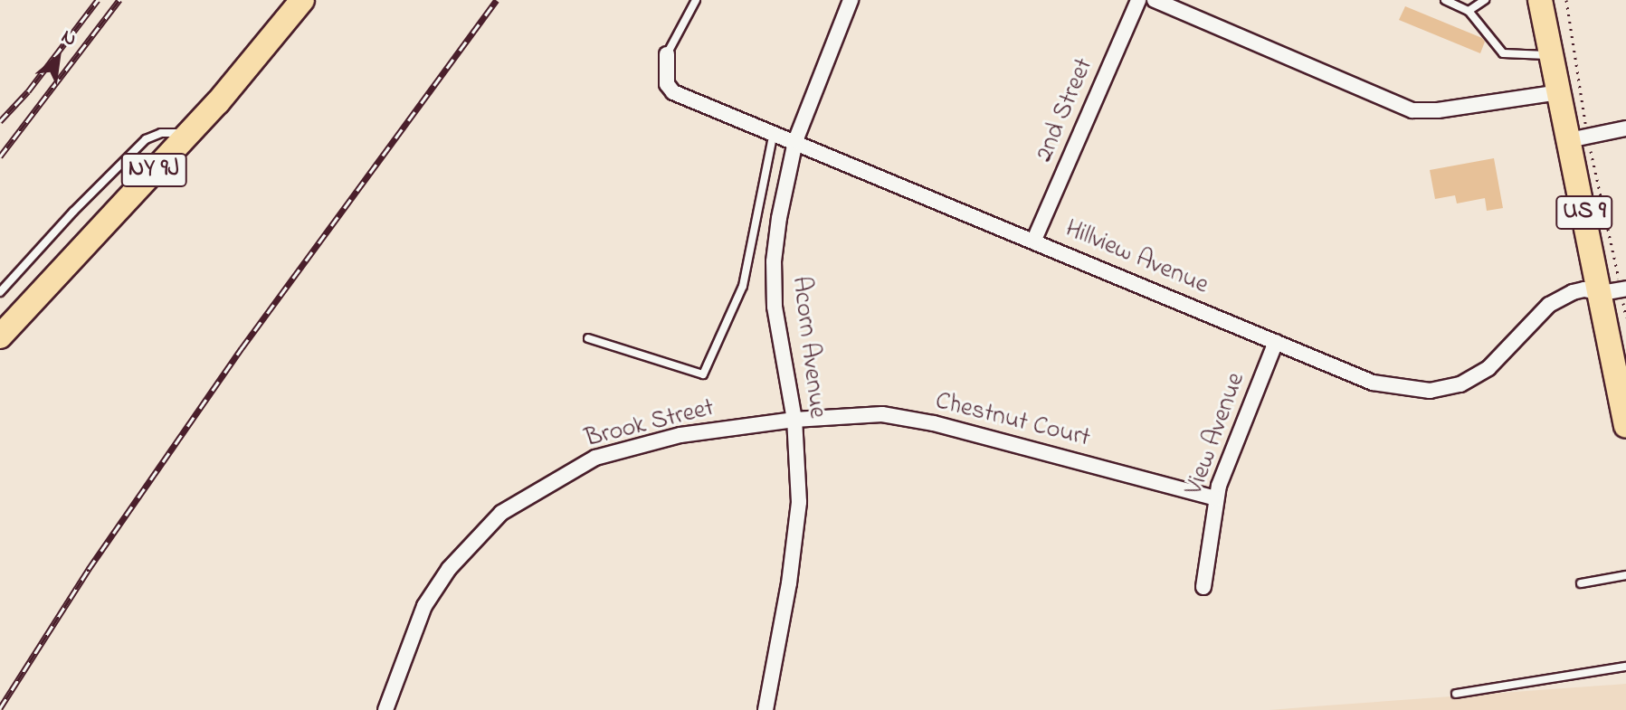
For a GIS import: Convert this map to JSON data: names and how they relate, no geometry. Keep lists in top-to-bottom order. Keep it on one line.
{"streets":{"main road":["NY 9J","US 9"],"street":["2nd Street","Hillview Avenue","Acorn Avenue","Chestnut Court","Brook Street","View Avenue"]},"crossings":[["2nd Street","Hillview Avenue"],["US 9","Hillview Avenue"],["Hillview Avenue","Acorn Avenue"],["Hillview Avenue","View Avenue"],["Acorn Avenue","Chestnut Court"],["Acorn Avenue","Brook Street"],["Chestnut Court","Brook Street"],["Chestnut Court","View Avenue"]],"north":"top right"}
